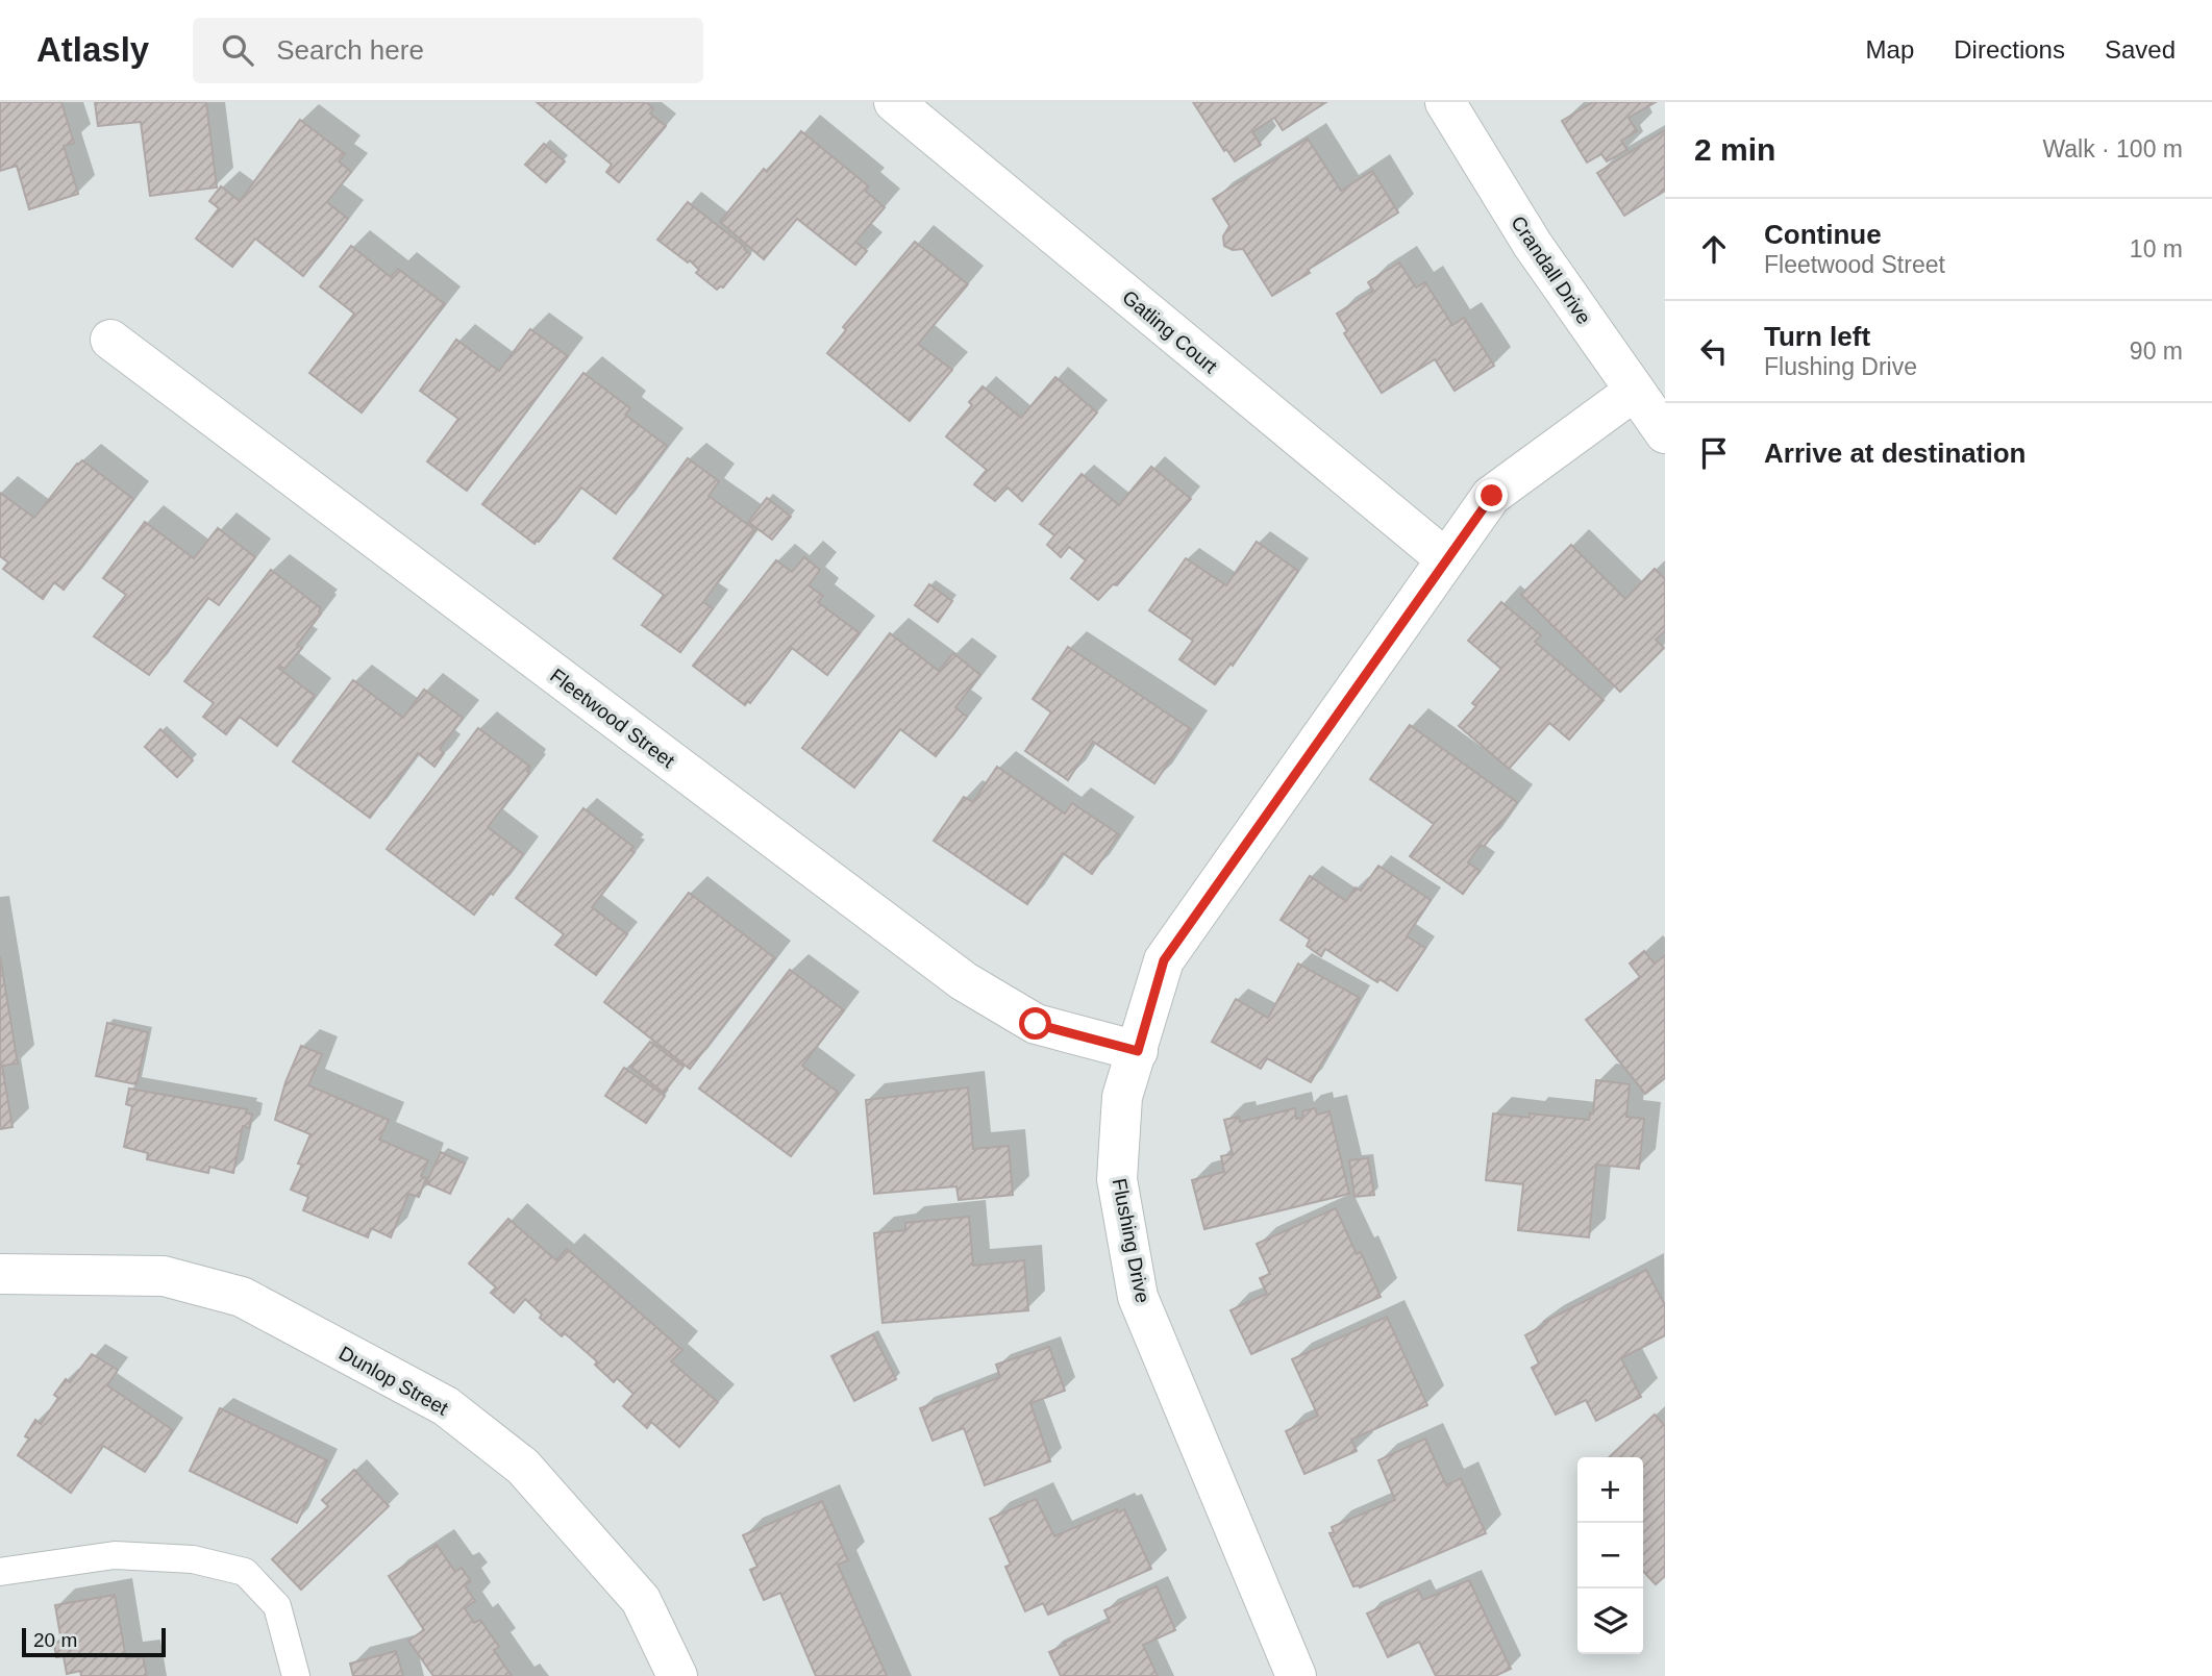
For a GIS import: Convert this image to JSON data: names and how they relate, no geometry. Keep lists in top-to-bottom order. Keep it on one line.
{"streets":{"street":["Crandall Drive","Gatling Court","Fleetwood Street","Flushing Drive","Dunlop Street"]},"crossings":[["Crandall Drive","Flushing Drive"],["Gatling Court","Flushing Drive"],["Fleetwood Street","Flushing Drive"]],"scale_bar":"20 m","page":{"header":"Atlasly","search":"Search here","nav":["Map","Directions","Saved"],"heading":["2 min","Walk · 100 m"],"list":[["Continue","Fleetwood Street","10 m"],["Turn left","Flushing Drive","90 m"],"Arrive at destination"],"map_buttons":["+","−"],"scale":"20 m"}}
